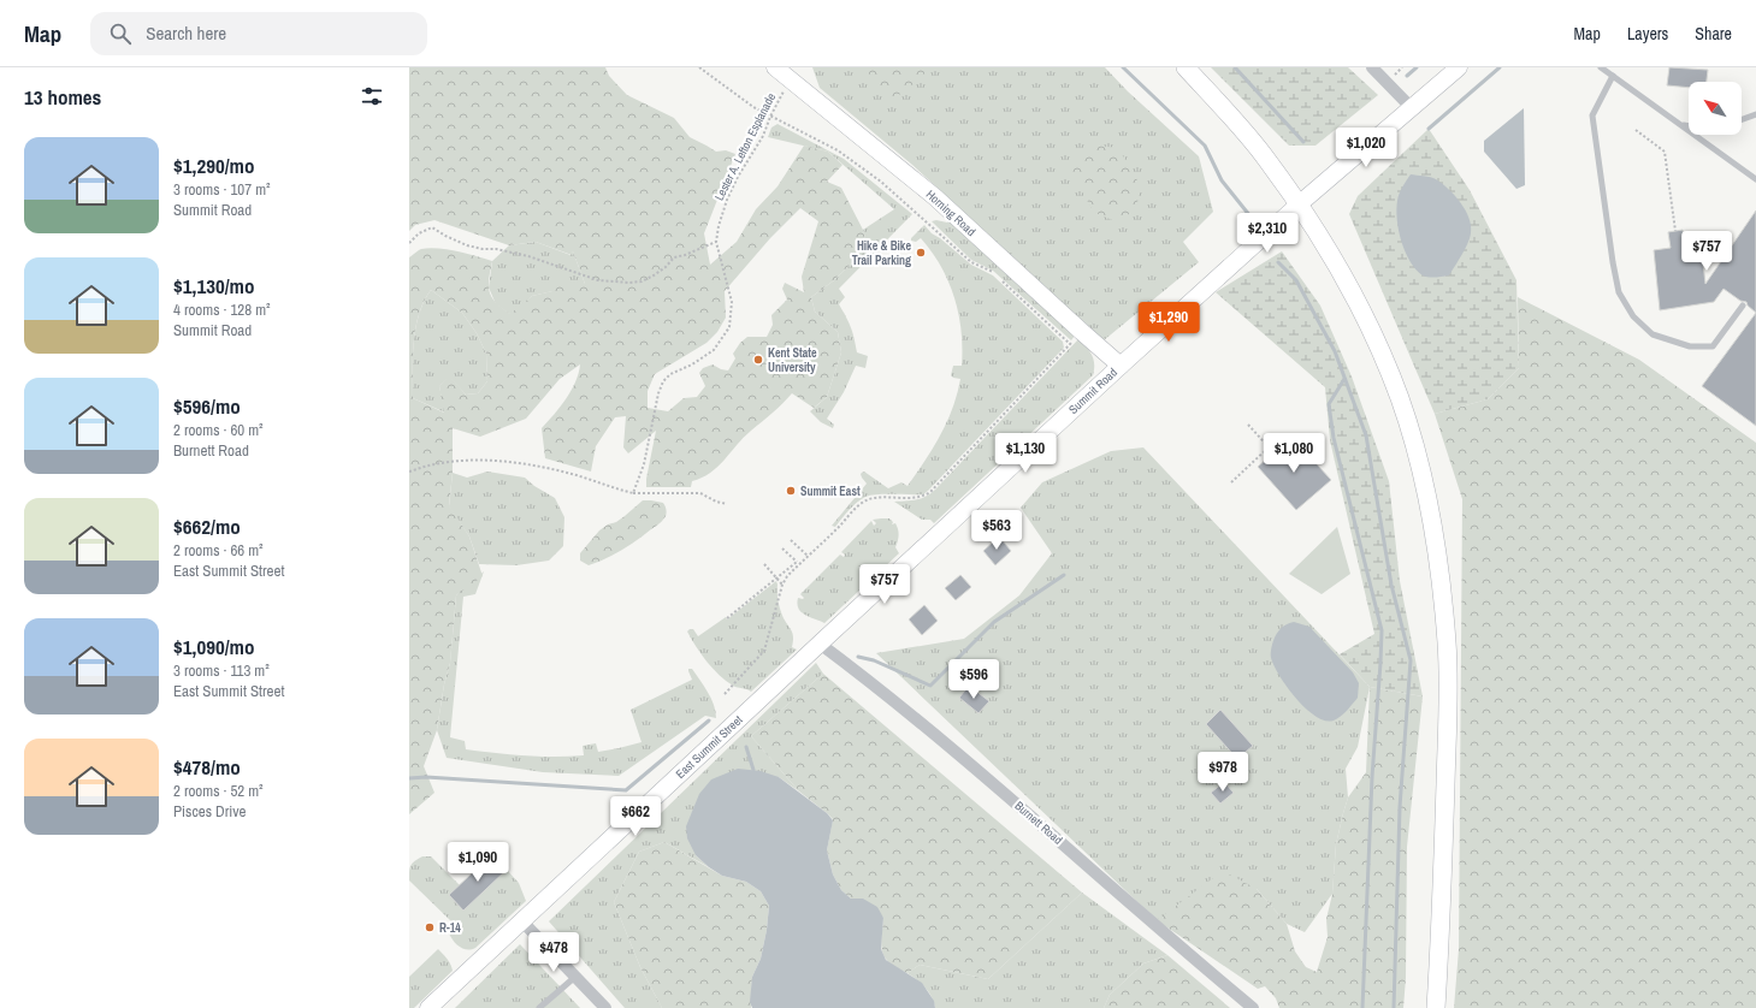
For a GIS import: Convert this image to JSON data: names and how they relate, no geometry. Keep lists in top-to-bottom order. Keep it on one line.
{"streets":{"main road":["Horning Road","Summit Road","East Summit Street"],"street":["Burnett Road"],"path":["Lester A. Lefton Esplanade"]},"crossings":[["Horning Road","Summit Road"],["Summit Road","East Summit Street"],["Summit Road","Burnett Road"],["East Summit Street","Burnett Road"]],"places":["Hike & Bike Trail Parking","Kent State University","Summit East","R-14"],"north":"top left","page":{"header":"Map","search":"Search here","nav":["Map","Layers","Share"],"heading":"13 homes","list":[{"name":"$1,290/mo","note":"3 rooms · 107 m² · Summit Road"},{"name":"$1,130/mo","note":"4 rooms · 128 m² · Summit Road"},{"name":"$596/mo","note":"2 rooms · 60 m² · Burnett Road"},{"name":"$662/mo","note":"2 rooms · 66 m² · East Summit Street"},{"name":"$1,090/mo","note":"3 rooms · 113 m² · East Summit Street"},{"name":"$478/mo","note":"2 rooms · 52 m² · Pisces Drive"}],"price":["$1,020","$2,310","$757","$1,290","$1,130","$1,080","$563","$757","$596","$978","$662","$1,090","$478"]}}
